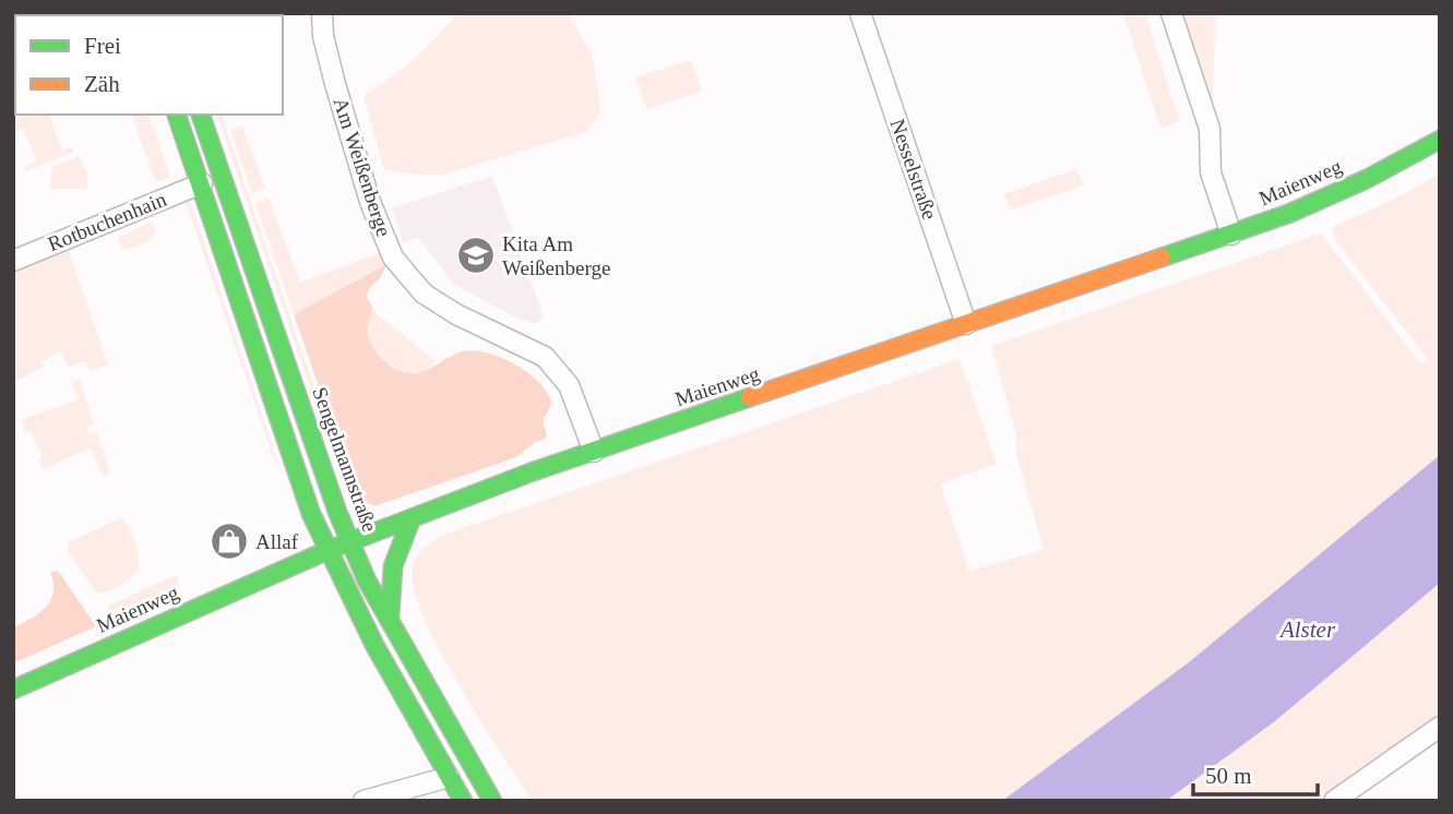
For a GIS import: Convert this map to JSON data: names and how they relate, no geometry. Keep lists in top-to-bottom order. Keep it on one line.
{"streets":{"main road":["Maienweg","Sengelmannstraße"],"street":["Am Weißenberge","Nesselstraße","Rotbuchenhain"]},"crossings":[["Am Weißenberge","Maienweg"],["Nesselstraße","Maienweg"],["Maienweg","Sengelmannstraße"]],"water":["Alster"],"places":{"school or university":["Kita Am Weißenberge"],"shop":["Allaf"]},"legend":["Frei","Zäh"],"scale_bar":"50 m"}
